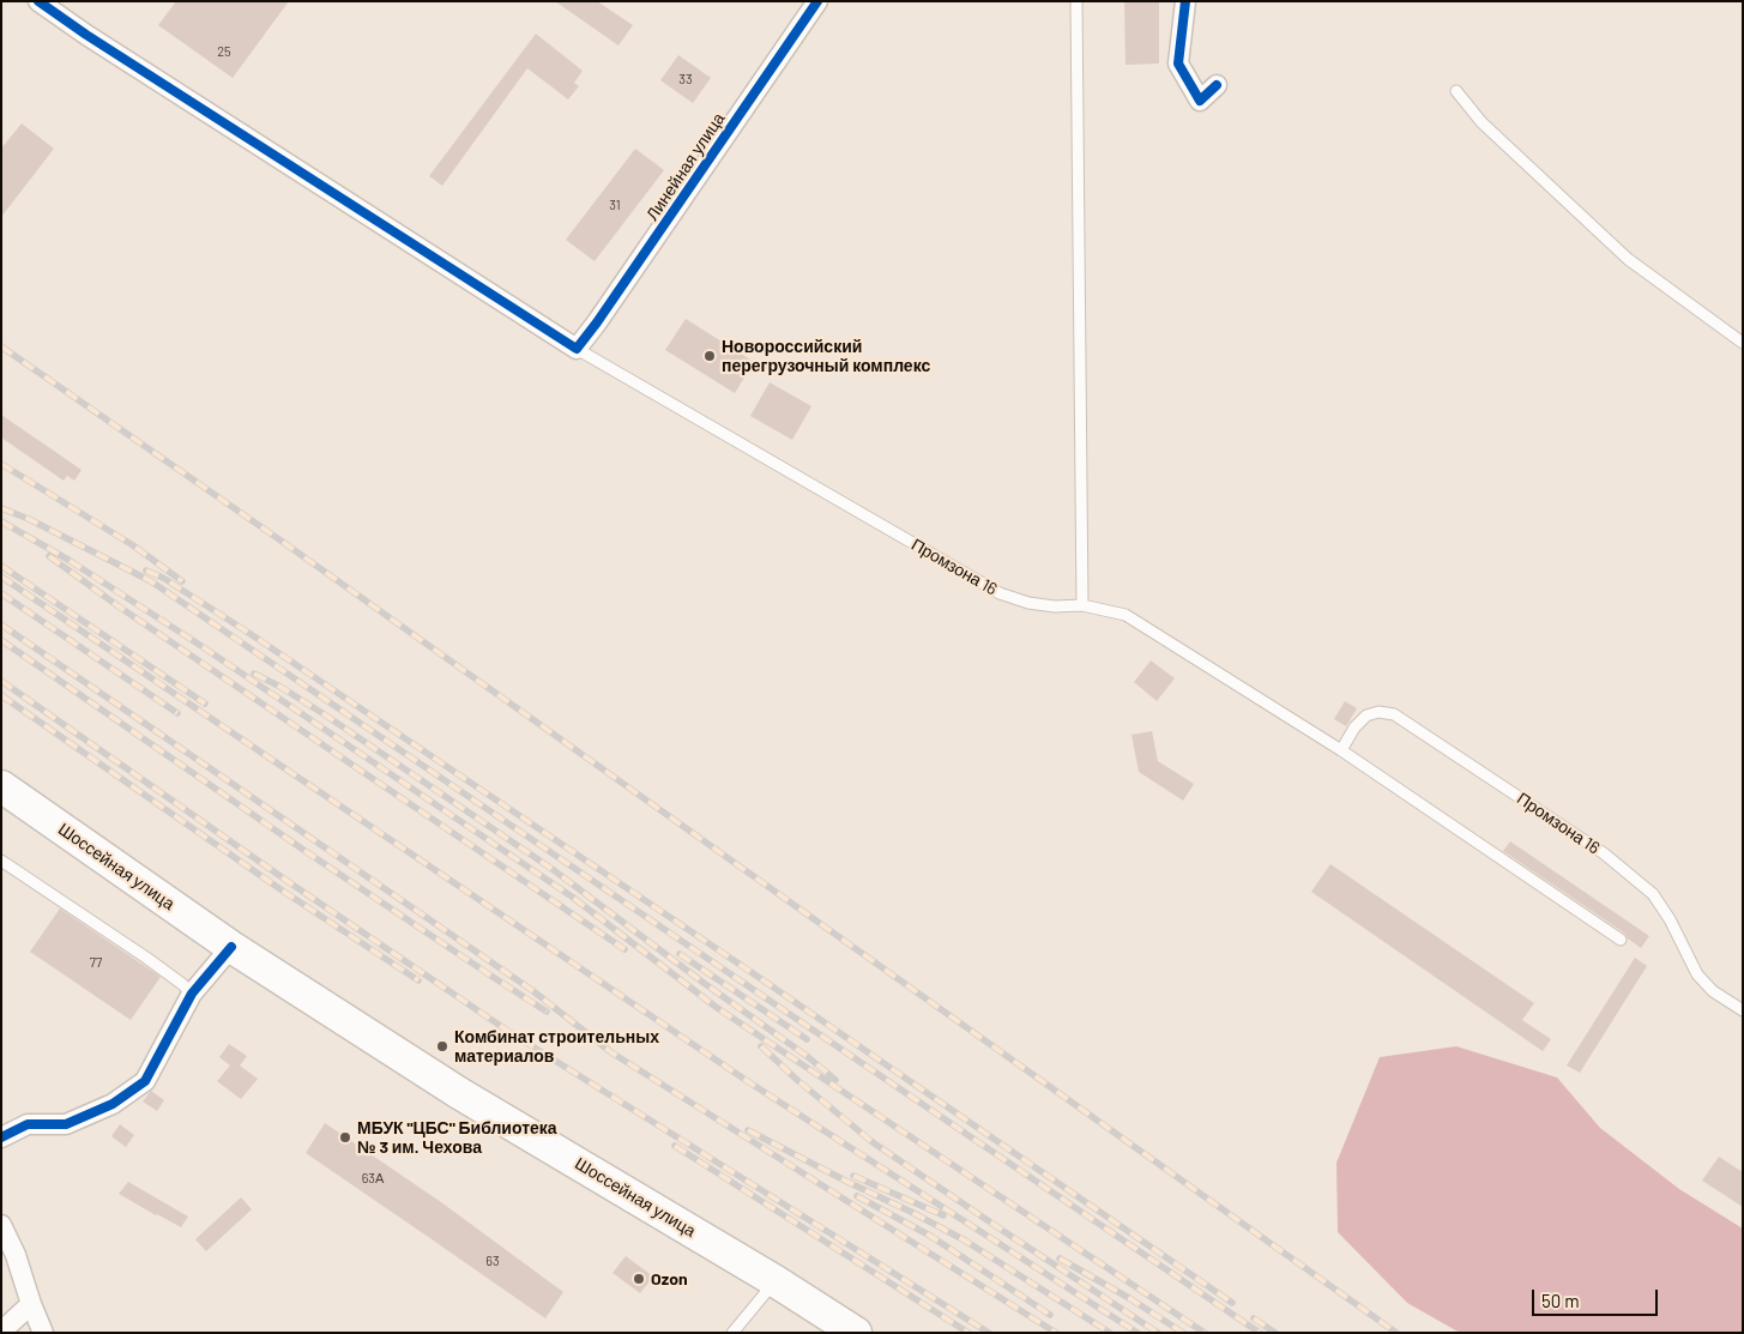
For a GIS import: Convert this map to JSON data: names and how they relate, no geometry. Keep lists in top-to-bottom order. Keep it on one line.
{"streets":{"main road":["Шоссейная улица"],"street":["Линейная улица"],"lane":["Промзона 16"]},"crossings":[["Линейная улица","Промзона 16"]],"places":["Новороссийский перегрузочный комплекс","Комбинат строительных материалов","МБУК \"ЦБС\" Библиотека № 3 им. Чехова","Ozon"],"house_numbers":["25","33","31","77","63А","63"],"scale_bar":"50 m"}
